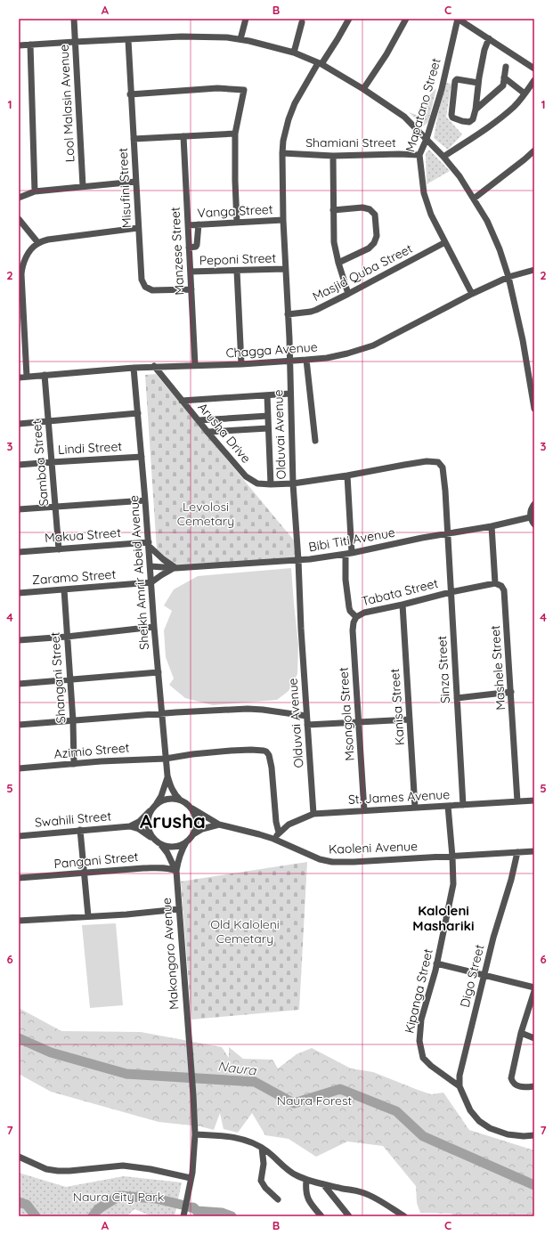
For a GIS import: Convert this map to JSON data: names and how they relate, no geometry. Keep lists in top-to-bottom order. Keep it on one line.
{"streets":{"street":["Lool Malasin Avenue","Mapatano Street","Shamiani Street","Misufini Street","Vanga Street","Manzese Street","Peponi Street","Masjid Quba Street","Chagga Avenue","Arusha Drive","Olduvai Avenue","Lindi Street","Sambaa Street","Makua Street","Bibi Titi Avenue","Sheikh Amrir Abeid Avenue","Zaramo Street","Tabata Street","Mashele Street","Sinza Street","Shangani Street","Kanisa Street","Msongola Street","Azimio Street","St. James Avenue","Swahili Street","Kaoleni Avenue","Pangani Street","Makongoro Avenue","Digo Street","Kipanga Street"]},"crossings":[["Mapatano Street","Shamiani Street"],["Mapatano Street","Masjid Quba Street"],["Mapatano Street","Chagga Avenue"],["Shamiani Street","Olduvai Avenue"],["Misufini Street","Manzese Street"],["Vanga Street","Manzese Street"],["Vanga Street","Olduvai Avenue"],["Manzese Street","Peponi Street"],["Manzese Street","Chagga Avenue"],["Peponi Street","Olduvai Avenue"],["Masjid Quba Street","Olduvai Avenue"],["Chagga Avenue","Arusha Drive"],["Chagga Avenue","Olduvai Avenue"],["Chagga Avenue","Sambaa Street"],["Chagga Avenue","Sheikh Amrir Abeid Avenue"],["Arusha Drive","Olduvai Avenue"],["Arusha Drive","Sinza Street"],["Olduvai Avenue","Bibi Titi Avenue"],["Olduvai Avenue","St. James Avenue"],["Lindi Street","Sambaa Street"],["Lindi Street","Sheikh Amrir Abeid Avenue"],["Sambaa Street","Makua Street"],["Makua Street","Sheikh Amrir Abeid Avenue"],["Bibi Titi Avenue","Sheikh Amrir Abeid Avenue"],["Bibi Titi Avenue","Sinza Street"],["Sheikh Amrir Abeid Avenue","Zaramo Street"],["Sheikh Amrir Abeid Avenue","Azimio Street"],["Zaramo Street","Shangani Street"],["Tabata Street","Sinza Street"],["Tabata Street","Kanisa Street"],["Tabata Street","Msongola Street"],["Mashele Street","St. James Avenue"],["Sinza Street","St. James Avenue"],["Shangani Street","Azimio Street"],["Kanisa Street","St. James Avenue"],["Msongola Street","St. James Avenue"],["Azimio Street","St. James Avenue"],["St. James Avenue","Kaoleni Avenue"],["St. James Avenue","Kipanga Street"],["Swahili Street","Kaoleni Avenue"],["Swahili Street","Makongoro Avenue"],["Kaoleni Avenue","Makongoro Avenue"],["Kaoleni Avenue","Digo Street"],["Kaoleni Avenue","Kipanga Street"],["Pangani Street","Makongoro Avenue"],["Digo Street","Kipanga Street"]],"districts":["Arusha","Kaloleni Mashariki"],"water":["Naura"],"parks":["Levolosi Cemetary","Old Kaloleni Cemetary","Naura Forest","Naura City Park"],"grid":{"columns":["A","B","C"],"rows":["1","2","3","4","5","6","7"]}}
